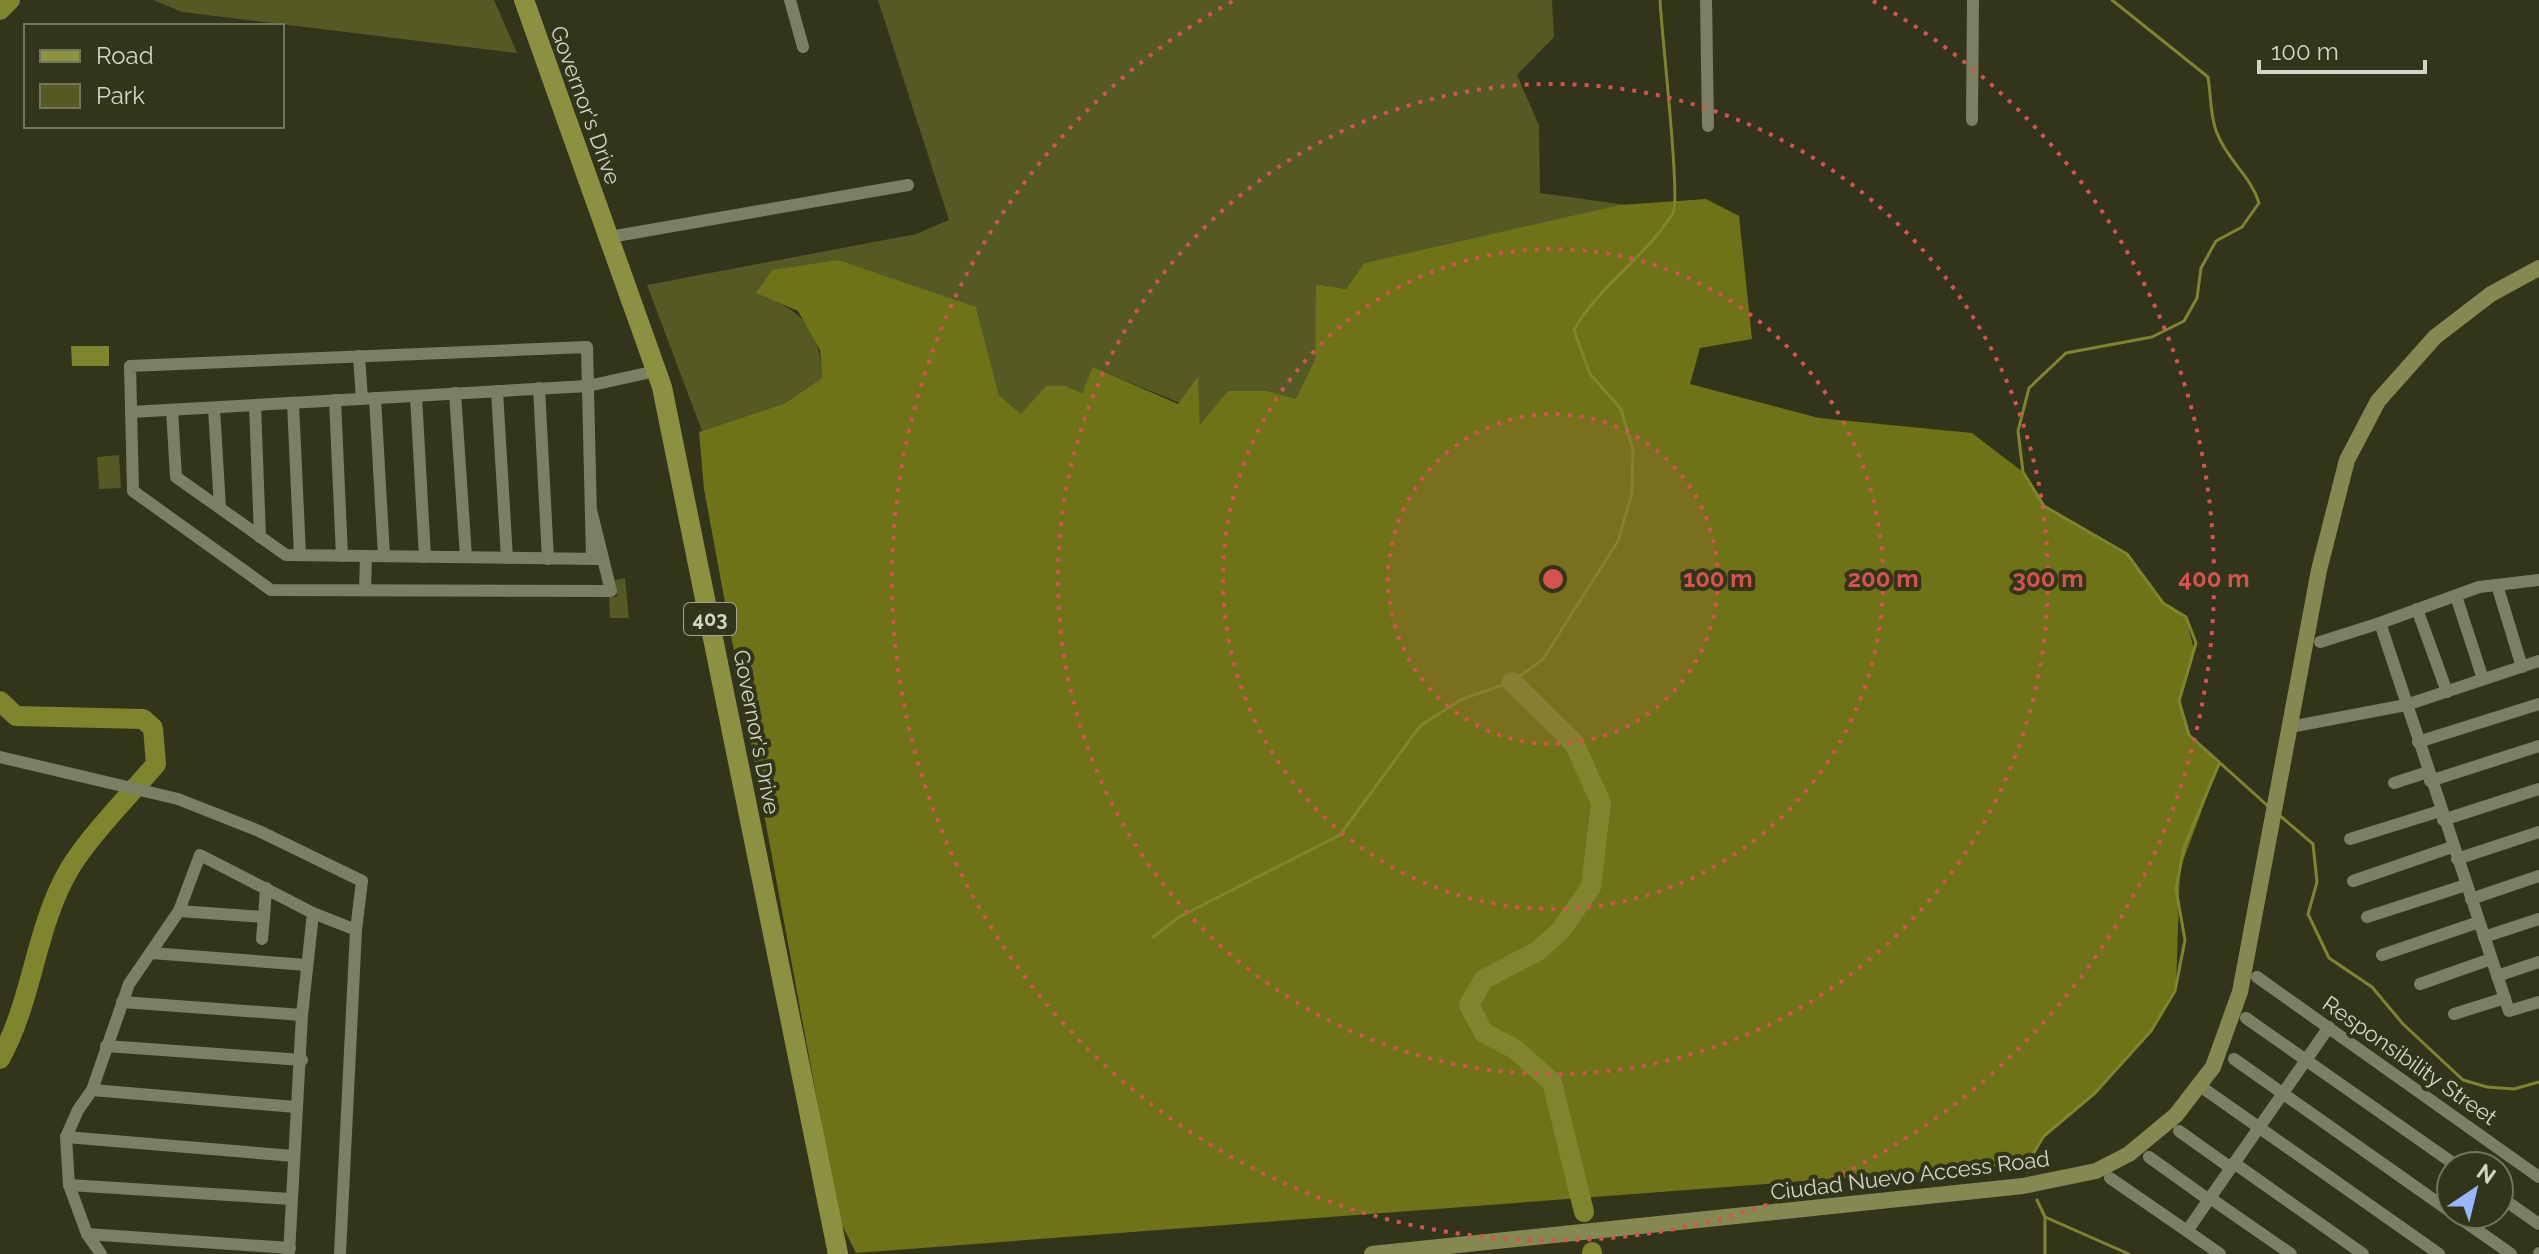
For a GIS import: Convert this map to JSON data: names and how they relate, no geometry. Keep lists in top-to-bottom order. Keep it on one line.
{"streets":{"main road":["Governor's Drive","403"],"street":["Responsibility Street","Ciudad Nuevo Access Road"]},"legend":["Road","Park"],"scale_bar":"100 m","north":"top right","rings":["100 m","200 m","300 m","400 m"]}
